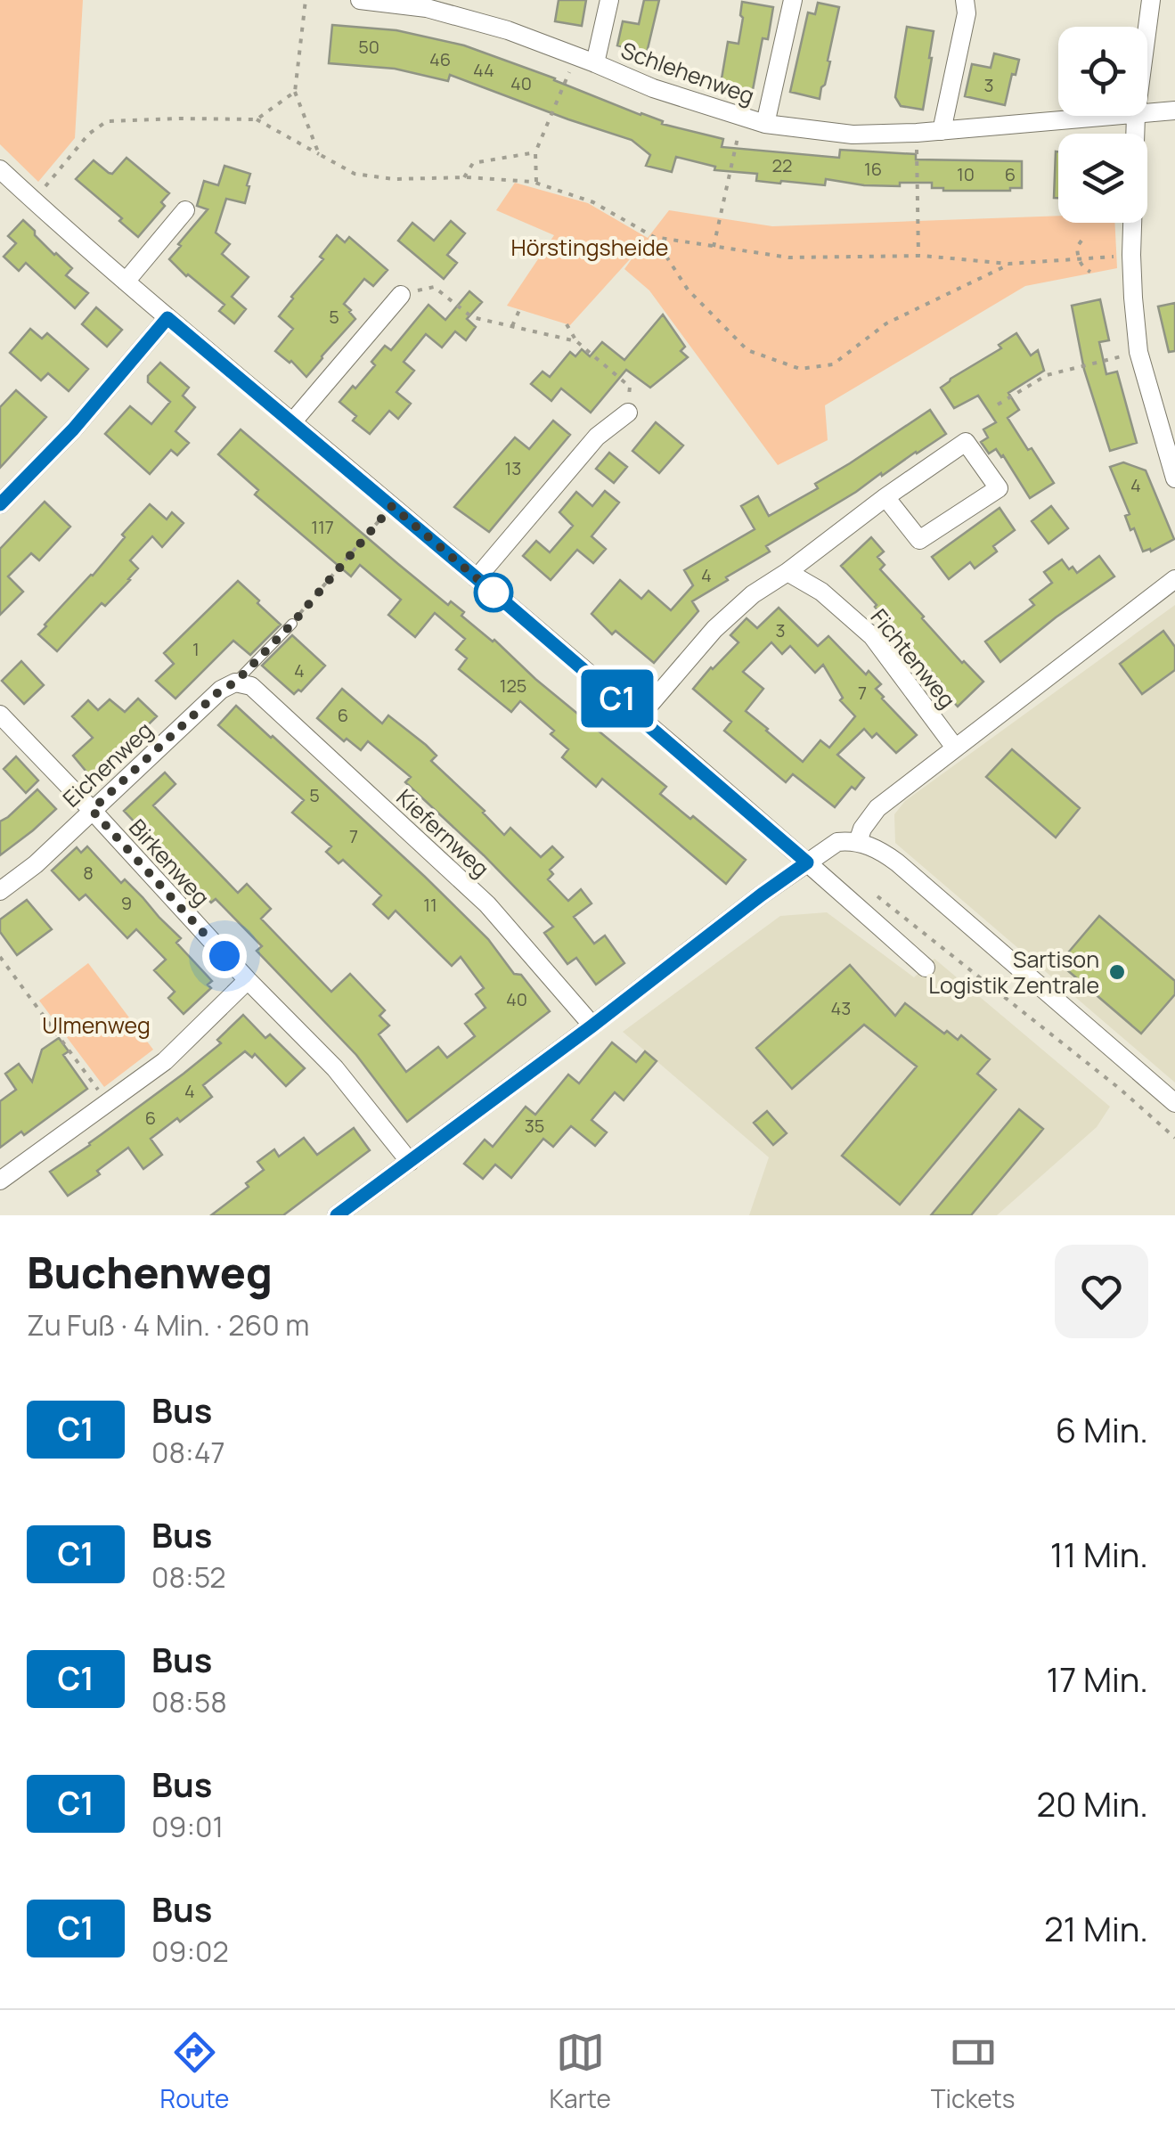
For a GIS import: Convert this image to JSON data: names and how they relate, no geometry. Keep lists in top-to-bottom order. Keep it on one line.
{"streets":{"street":["Schlehenweg","Fichtenweg","Eichenweg","Kiefernweg","Birkenweg"]},"crossings":[["Eichenweg","Kiefernweg"],["Eichenweg","Birkenweg"]],"parks":["Hörstingsheide","Ulmenweg"],"places":["Sartison Logistik Zentrale"],"lines":["bus line C1"],"house_numbers":["50","46","44","40","3","22","16","10","6","5","13","4","117","4","3","1","4","125","7","6","5","7","8","9","11","40","43","4","6","35"],"page":{"on_map":"C1","heading":["Buchenweg","Zu Fuß · 4 Min. · 260 m"],"list":[{"mark":"C1","name":"Bus","note":"08:47","value":"6 Min."},{"mark":"C1","name":"Bus","note":"08:52","value":"11 Min."},{"mark":"C1","name":"Bus","note":"08:58","value":"17 Min."},{"mark":"C1","name":"Bus","note":"09:01","value":"20 Min."},{"mark":"C1","name":"Bus","note":"09:02","value":"21 Min."}],"tabs":["Route","Karte","Tickets"]}}
